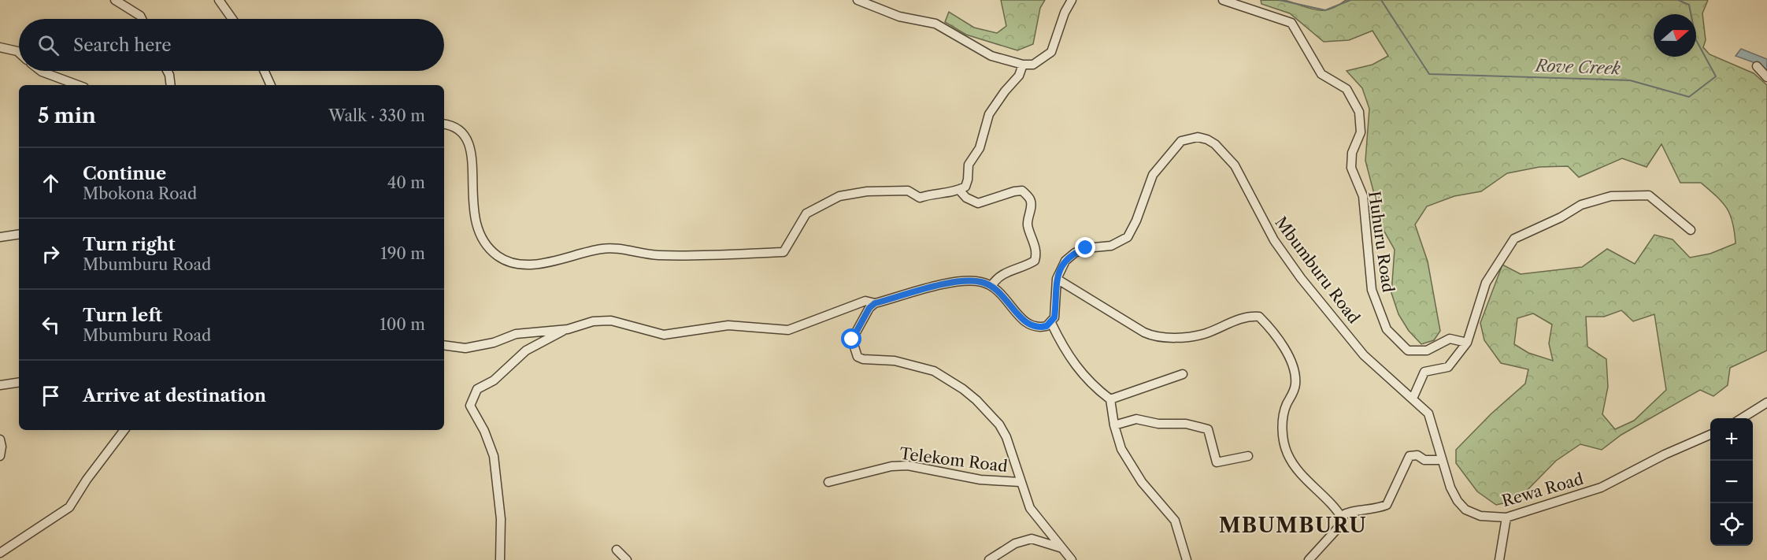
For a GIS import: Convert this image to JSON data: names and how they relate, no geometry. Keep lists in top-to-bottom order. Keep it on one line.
{"streets":{"street":["Huhuru Road","Mbumburu Road","Telekom Road","Rewa Road"]},"crossings":[["Mbumburu Road","Rewa Road"]],"districts":["MBUMBURU"],"water":["Rove Creek"],"north":"right","page":{"search":"Search here","heading":["5 min","Walk · 330 m"],"list":[["Continue","Mbokona Road","40 m"],["Turn right","Mbumburu Road","190 m"],["Turn left","Mbumburu Road","100 m"],"Arrive at destination"],"map_buttons":["+","−"]}}
